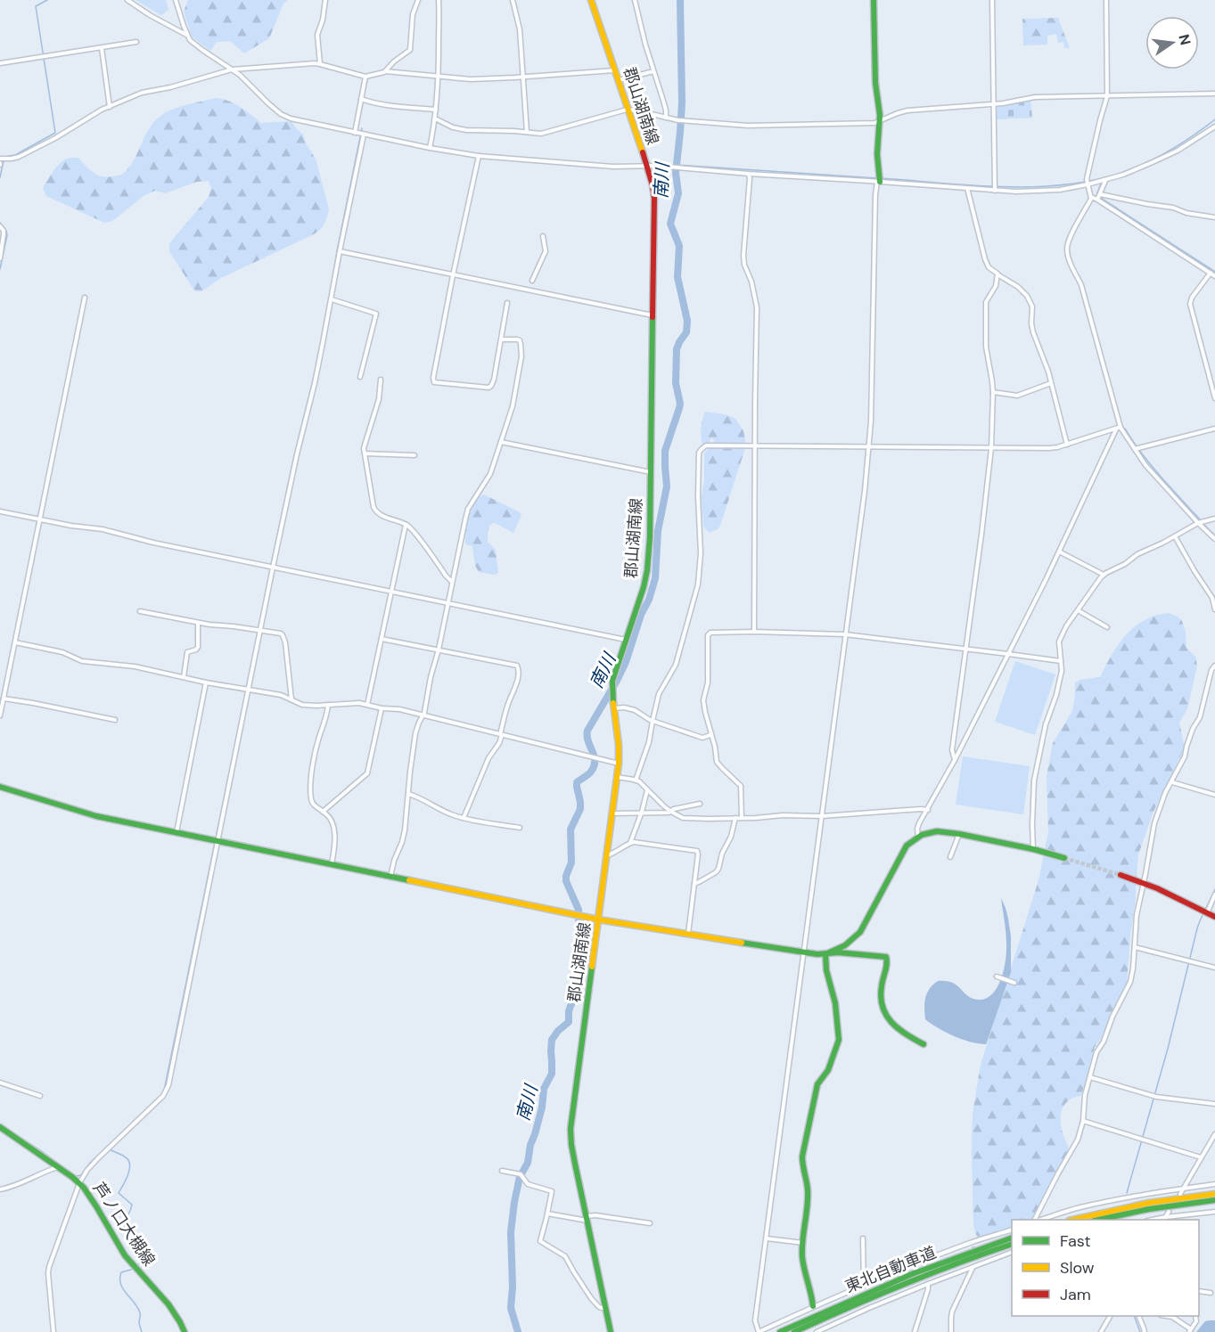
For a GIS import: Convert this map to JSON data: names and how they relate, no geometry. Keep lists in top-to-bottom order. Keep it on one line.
{"streets":{"main road":["郡山湖南線","芦ノ口大槻線","東北自動車道"]},"water":["南川"],"legend":["Fast","Slow","Jam"],"north":"right"}
